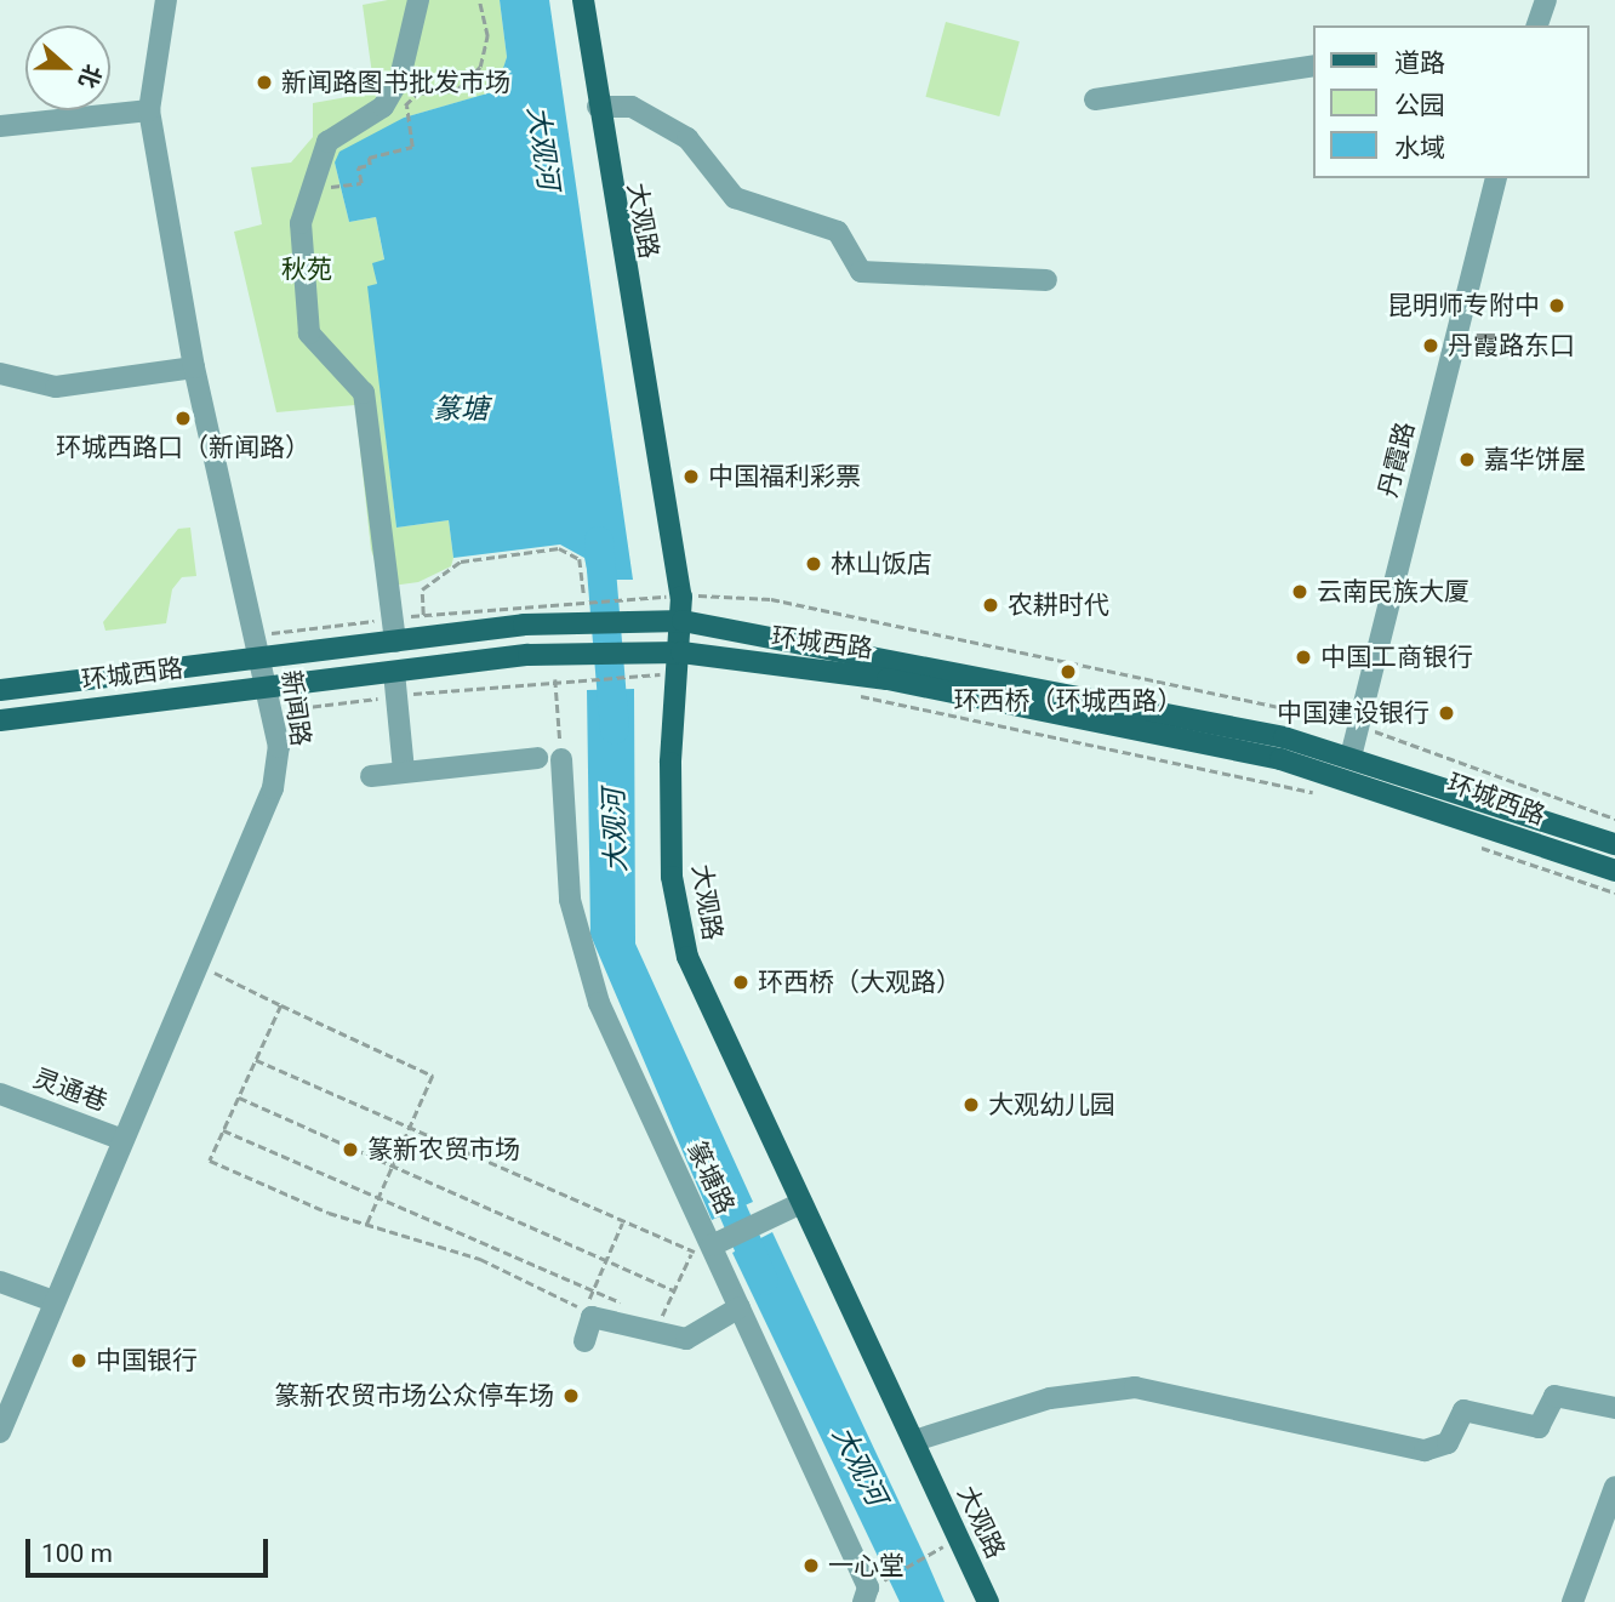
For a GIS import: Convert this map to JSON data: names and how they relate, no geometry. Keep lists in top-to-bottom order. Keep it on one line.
{"streets":{"main road":["大观路","环城西路"],"street":["丹霞路","新闻路","灵通巷","篆塘路"]},"crossings":[["大观路","环城西路"],["丹霞路","环城西路"],["环城西路","新闻路"],["新闻路","灵通巷"]],"water":["大观河","篆塘"],"parks":["秋苑"],"places":["新闻路图书批发市场","昆明师专附中","丹霞路东口","环城西路口（新闻路）","嘉华饼屋","中国福利彩票","林山饭店","云南民族大厦","农耕时代","中国工商银行","环西桥（环城西路）","中国建设银行","环西桥（大观路）","大观幼儿园","篆新农贸市场","中国银行","篆新农贸市场公众停车场","一心堂"],"legend":["道路","公园","水域"],"scale_bar":"100 m","north":"right"}
